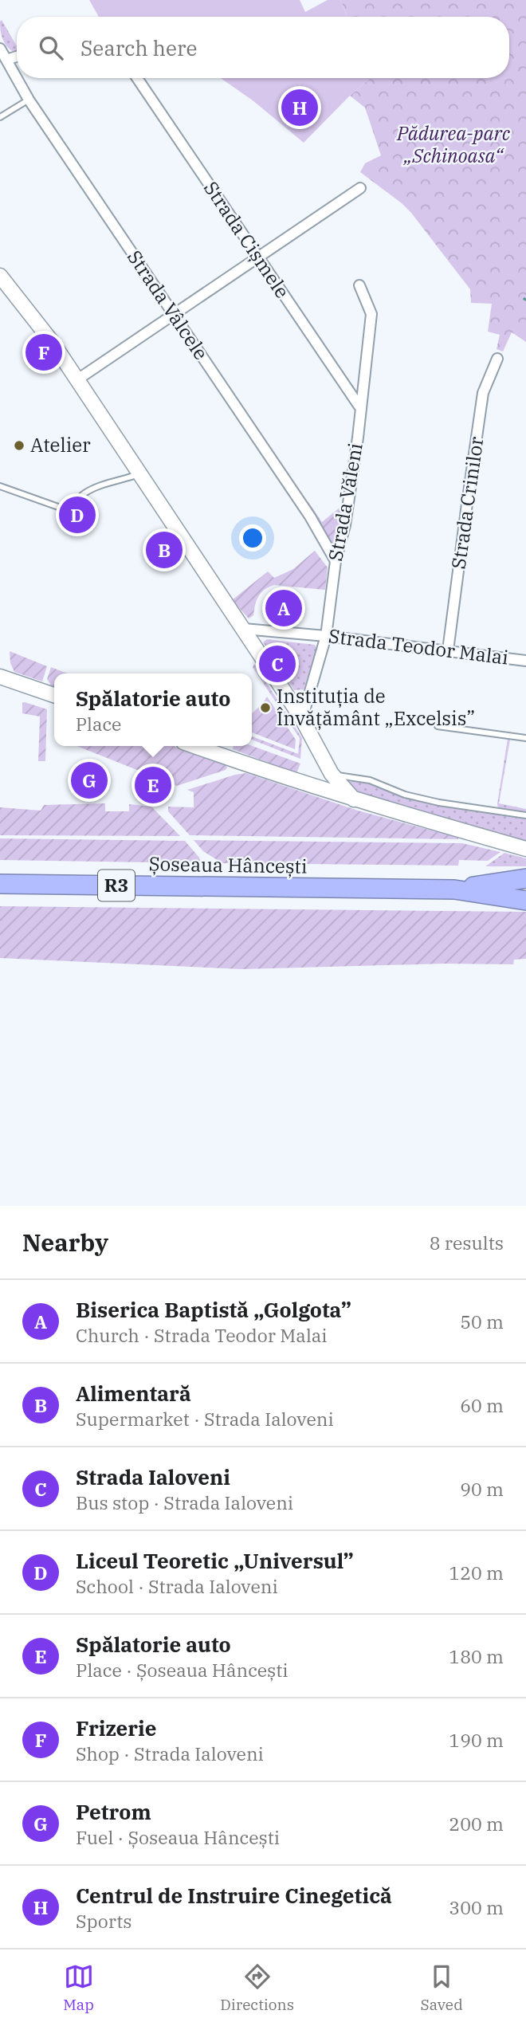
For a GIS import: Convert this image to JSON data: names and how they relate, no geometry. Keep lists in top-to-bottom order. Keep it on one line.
{"streets":{"highway":["Șoseaua Hâncești","R3"],"street":["Strada Cișmele","Strada Vâlcele","Strada Văleni","Strada Crinilor","Strada Teodor Malai"]},"crossings":[["Strada Cișmele","Strada Văleni"],["Strada Vâlcele","Strada Văleni"],["Strada Văleni","Strada Teodor Malai"],["Strada Crinilor","Strada Teodor Malai"]],"parks":["Pădurea-parc „Schinoasa“"],"places":["Atelier","Instituția de Învățământ „Excelsis”"],"page":{"search":"Search here","pins":["H","F","D","B","A","C","G","E"],"popup":["Spălatorie auto","Place"],"heading":["Nearby","8 results"],"list":[{"mark":"A","name":"Biserica Baptistă „Golgota”","note":"Church · Strada Teodor Malai","value":"50 m"},{"mark":"B","name":"Alimentară","note":"Supermarket · Strada Ialoveni","value":"60 m"},{"mark":"C","name":"Strada Ialoveni","note":"Bus stop · Strada Ialoveni","value":"90 m"},{"mark":"D","name":"Liceul Teoretic „Universul”","note":"School · Strada Ialoveni","value":"120 m"},{"mark":"E","name":"Spălatorie auto","note":"Place · Șoseaua Hâncești","value":"180 m"},{"mark":"F","name":"Frizerie","note":"Shop · Strada Ialoveni","value":"190 m"},{"mark":"G","name":"Petrom","note":"Fuel · Șoseaua Hâncești","value":"200 m"},{"mark":"H","name":"Centrul de Instruire Cinegetică","note":"Sports","value":"300 m"}],"nav":["Map","Directions","Saved"]}}
